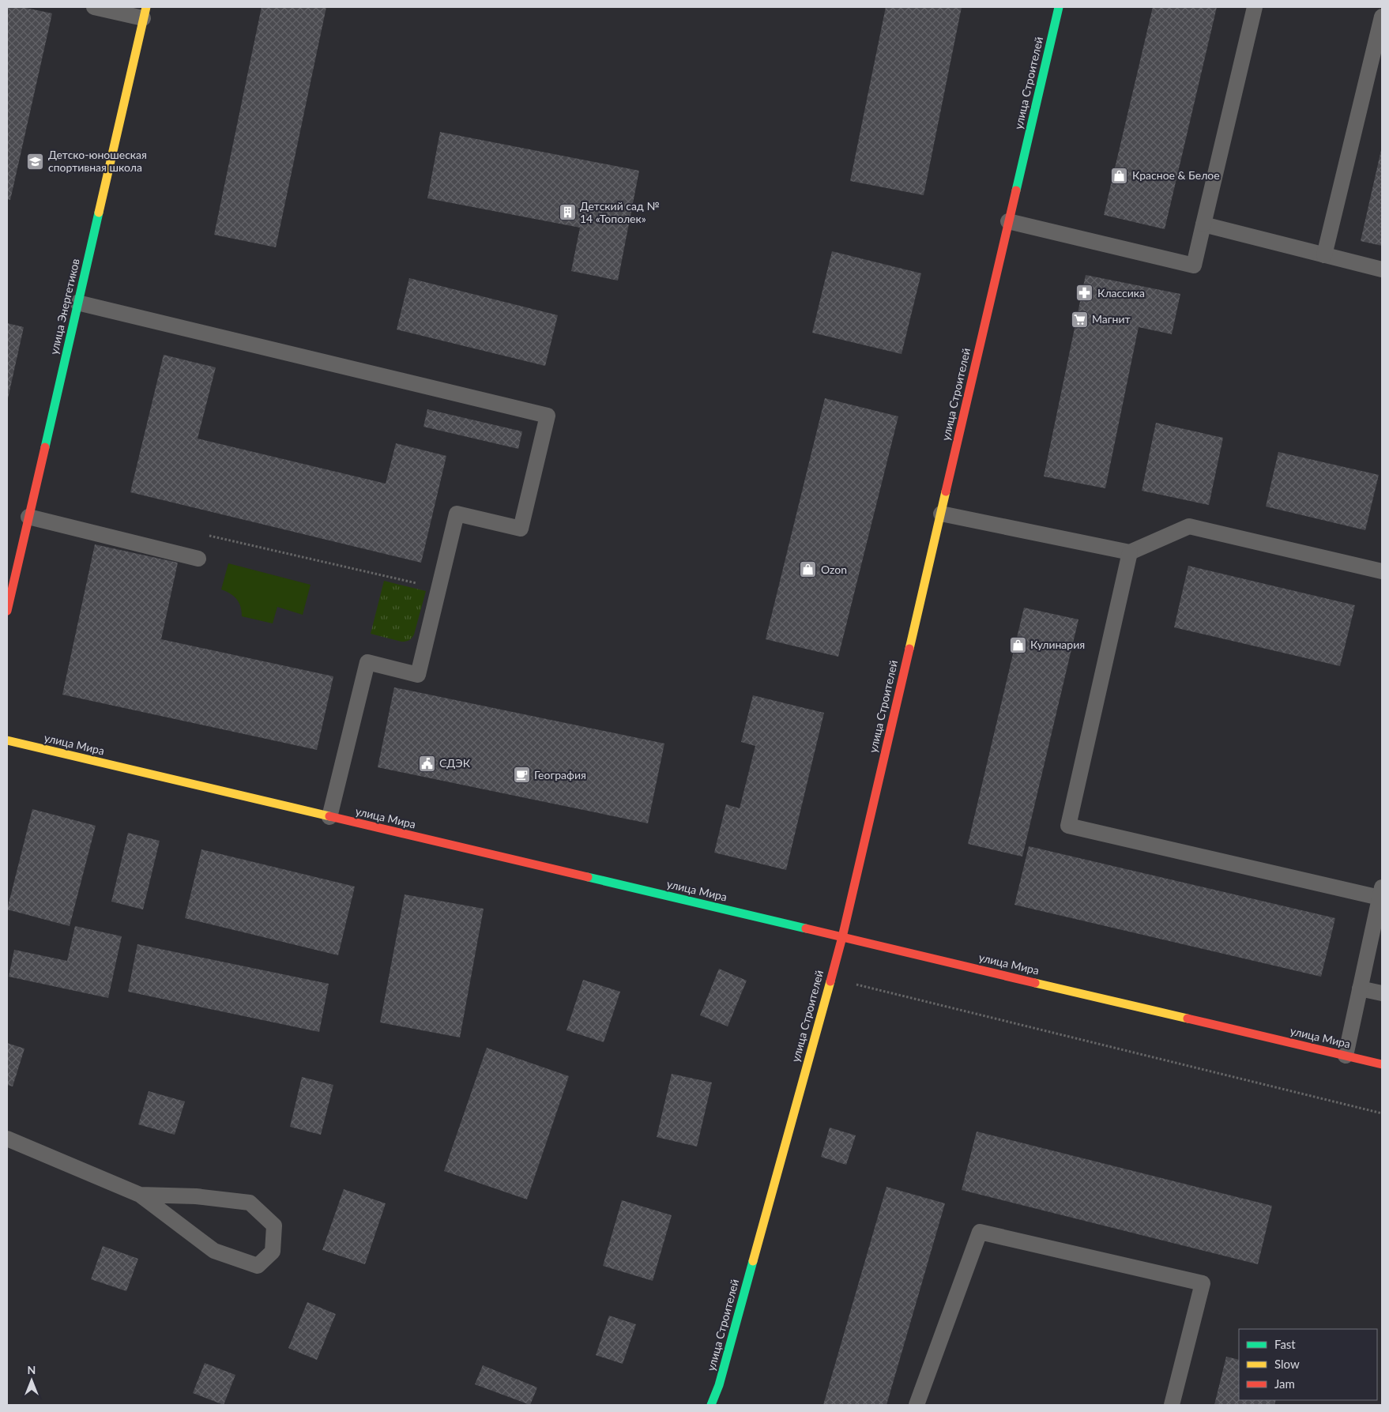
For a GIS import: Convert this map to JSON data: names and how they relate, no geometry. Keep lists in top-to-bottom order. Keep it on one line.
{"streets":{"street":["улица Строителей","улица Энергетиков","улица Мира"]},"crossings":[["улица Строителей","улица Мира"]],"places":{"school or university":["Детско-юношеская спортивная школа"],"shop":["Красное & Белое","Ozon","Кулинария"],"building":["Детский сад № 14 «Тополек»"],"pharmacy":["Классика"],"supermarket":["Магнит"],"public building":["СДЭК"],"cafe":["География"]},"legend":["Fast","Slow","Jam"],"north":"top"}
